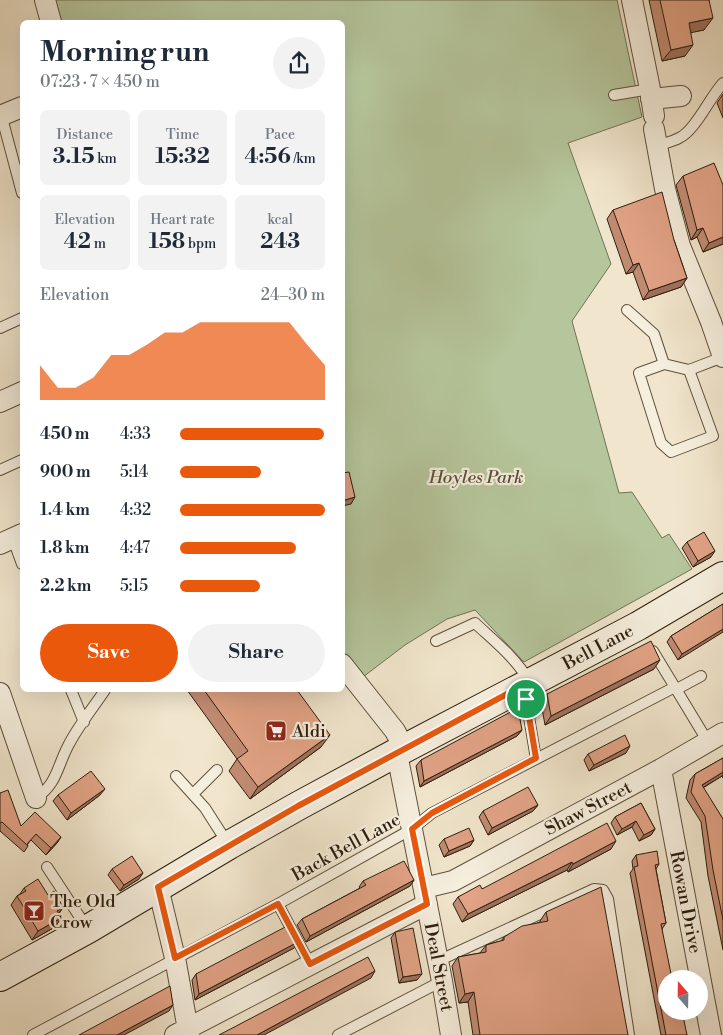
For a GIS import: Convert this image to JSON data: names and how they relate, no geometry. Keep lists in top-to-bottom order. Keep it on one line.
{"streets":{"main road":["Bell Lane"],"street":["Shaw Street","Rowan Drive","Deal Street"],"lane":["Back Bell Lane"]},"crossings":[["Bell Lane","Deal Street"],["Shaw Street","Rowan Drive"],["Shaw Street","Deal Street"],["Back Bell Lane","Deal Street"]],"parks":["Hoyles Park"],"places":{"supermarket":["Aldi"],"bar":["The Old Crow"]},"north":"top","page":{"heading":["Morning run","07:23 · 7 × 450 m"],"stats":[["Distance","3.15 km"],["Time","15:32"],["Pace","4:56 /km"],["Elevation","42 m"],["Heart rate","158 bpm"],["kcal","243"]],"chart":["Elevation","24–30 m"],"list":[{"name":"450 m","note":"4:33"},{"name":"900 m","note":"5:14"},{"name":"1.4 km","note":"4:32"},{"name":"1.8 km","note":"4:47"},{"name":"2.2 km","note":"5:15"}],"buttons":["Save","Share"]}}
